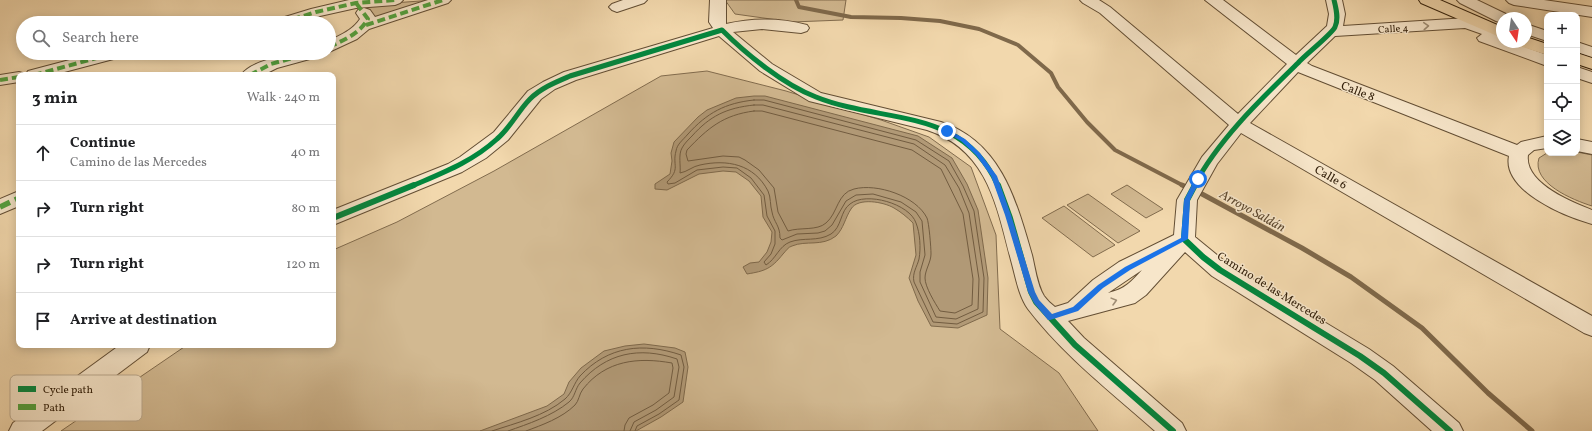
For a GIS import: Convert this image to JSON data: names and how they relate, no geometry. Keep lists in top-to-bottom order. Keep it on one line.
{"streets":{"street":["Calle 4","Calle 8","Calle 6","Camino de las Mercedes"]},"one_way":["Calle 4"],"water":["Arroyo Saldán"],"legend":["Cycle path","Path"],"north":"bottom","page":{"map_buttons":["+","−"],"search":"Search here","heading":["3 min","Walk · 240 m"],"list":[["Continue","Camino de las Mercedes","40 m"],["Turn right","80 m"],["Turn right","120 m"],"Arrive at destination"]}}
